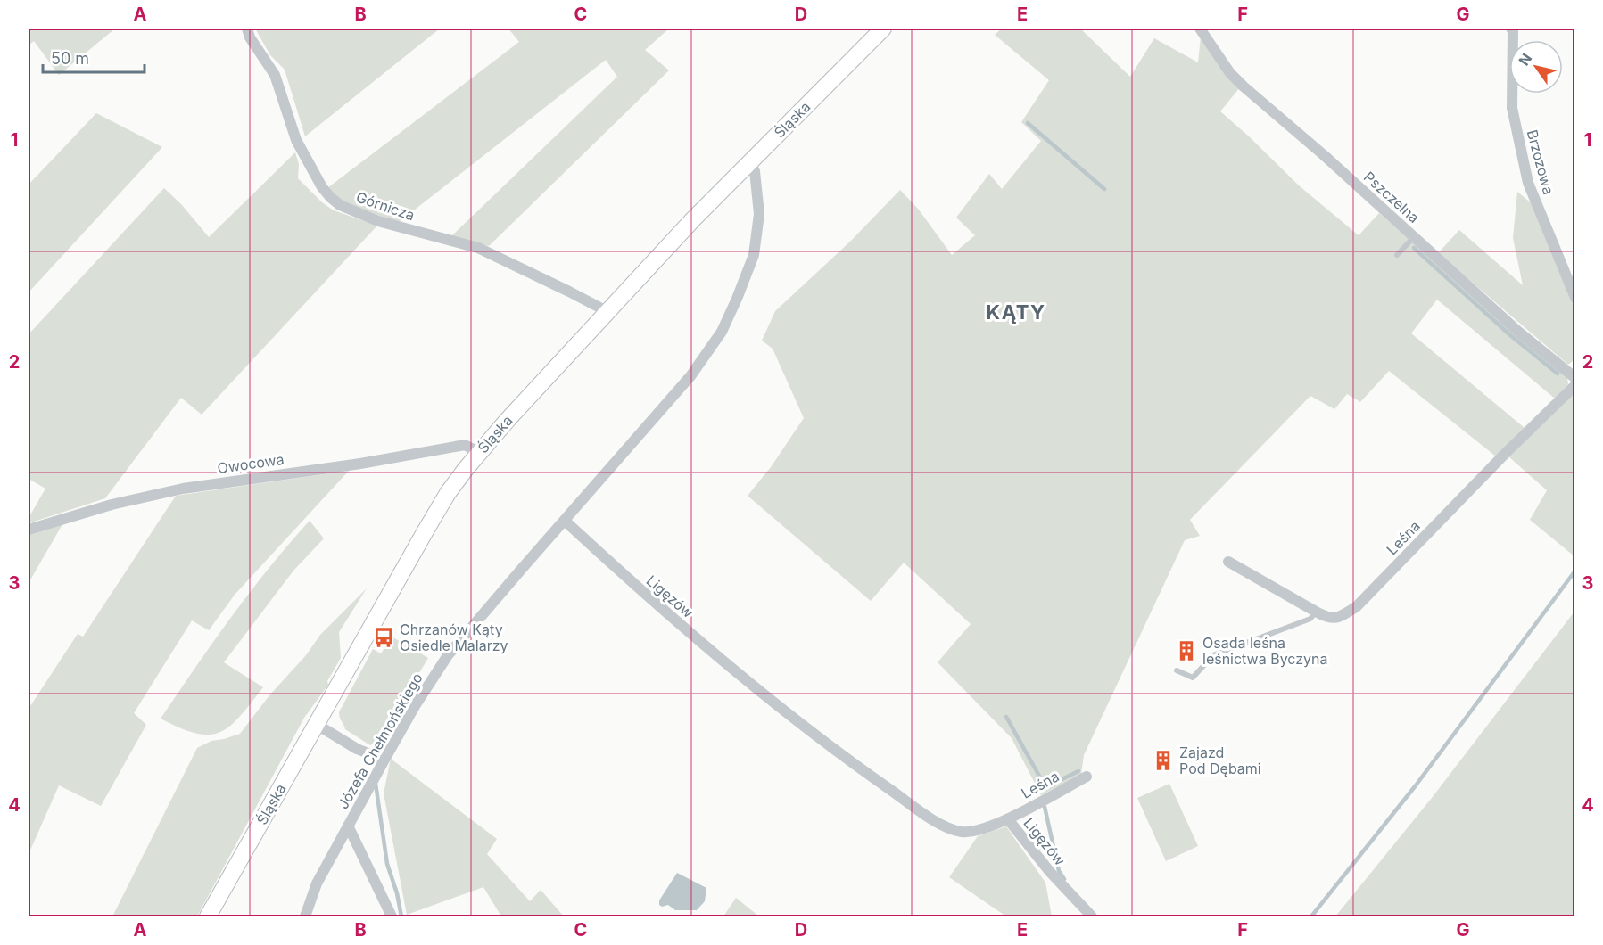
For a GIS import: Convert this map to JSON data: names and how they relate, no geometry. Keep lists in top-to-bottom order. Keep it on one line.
{"streets":{"main road":["Śląska"],"street":["Brzozowa","Pszczelna","Górnicza","Owocowa","Leśna","Ligęzów","Józefa Chełmońskiego"]},"crossings":[["Śląska","Górnicza"],["Śląska","Owocowa"],["Leśna","Ligęzów"],["Ligęzów","Józefa Chełmońskiego"]],"districts":["KĄTY"],"places":{"bus stop":["Chrzanów Kąty Osiedle Malarzy"],"building":["Osada leśna leśnictwa Byczyna","Zajazd Pod Dębami"]},"scale_bar":"50 m","north":"top left","grid":{"columns":["A","B","C","D","E","F","G"],"rows":["1","2","3","4"]}}
